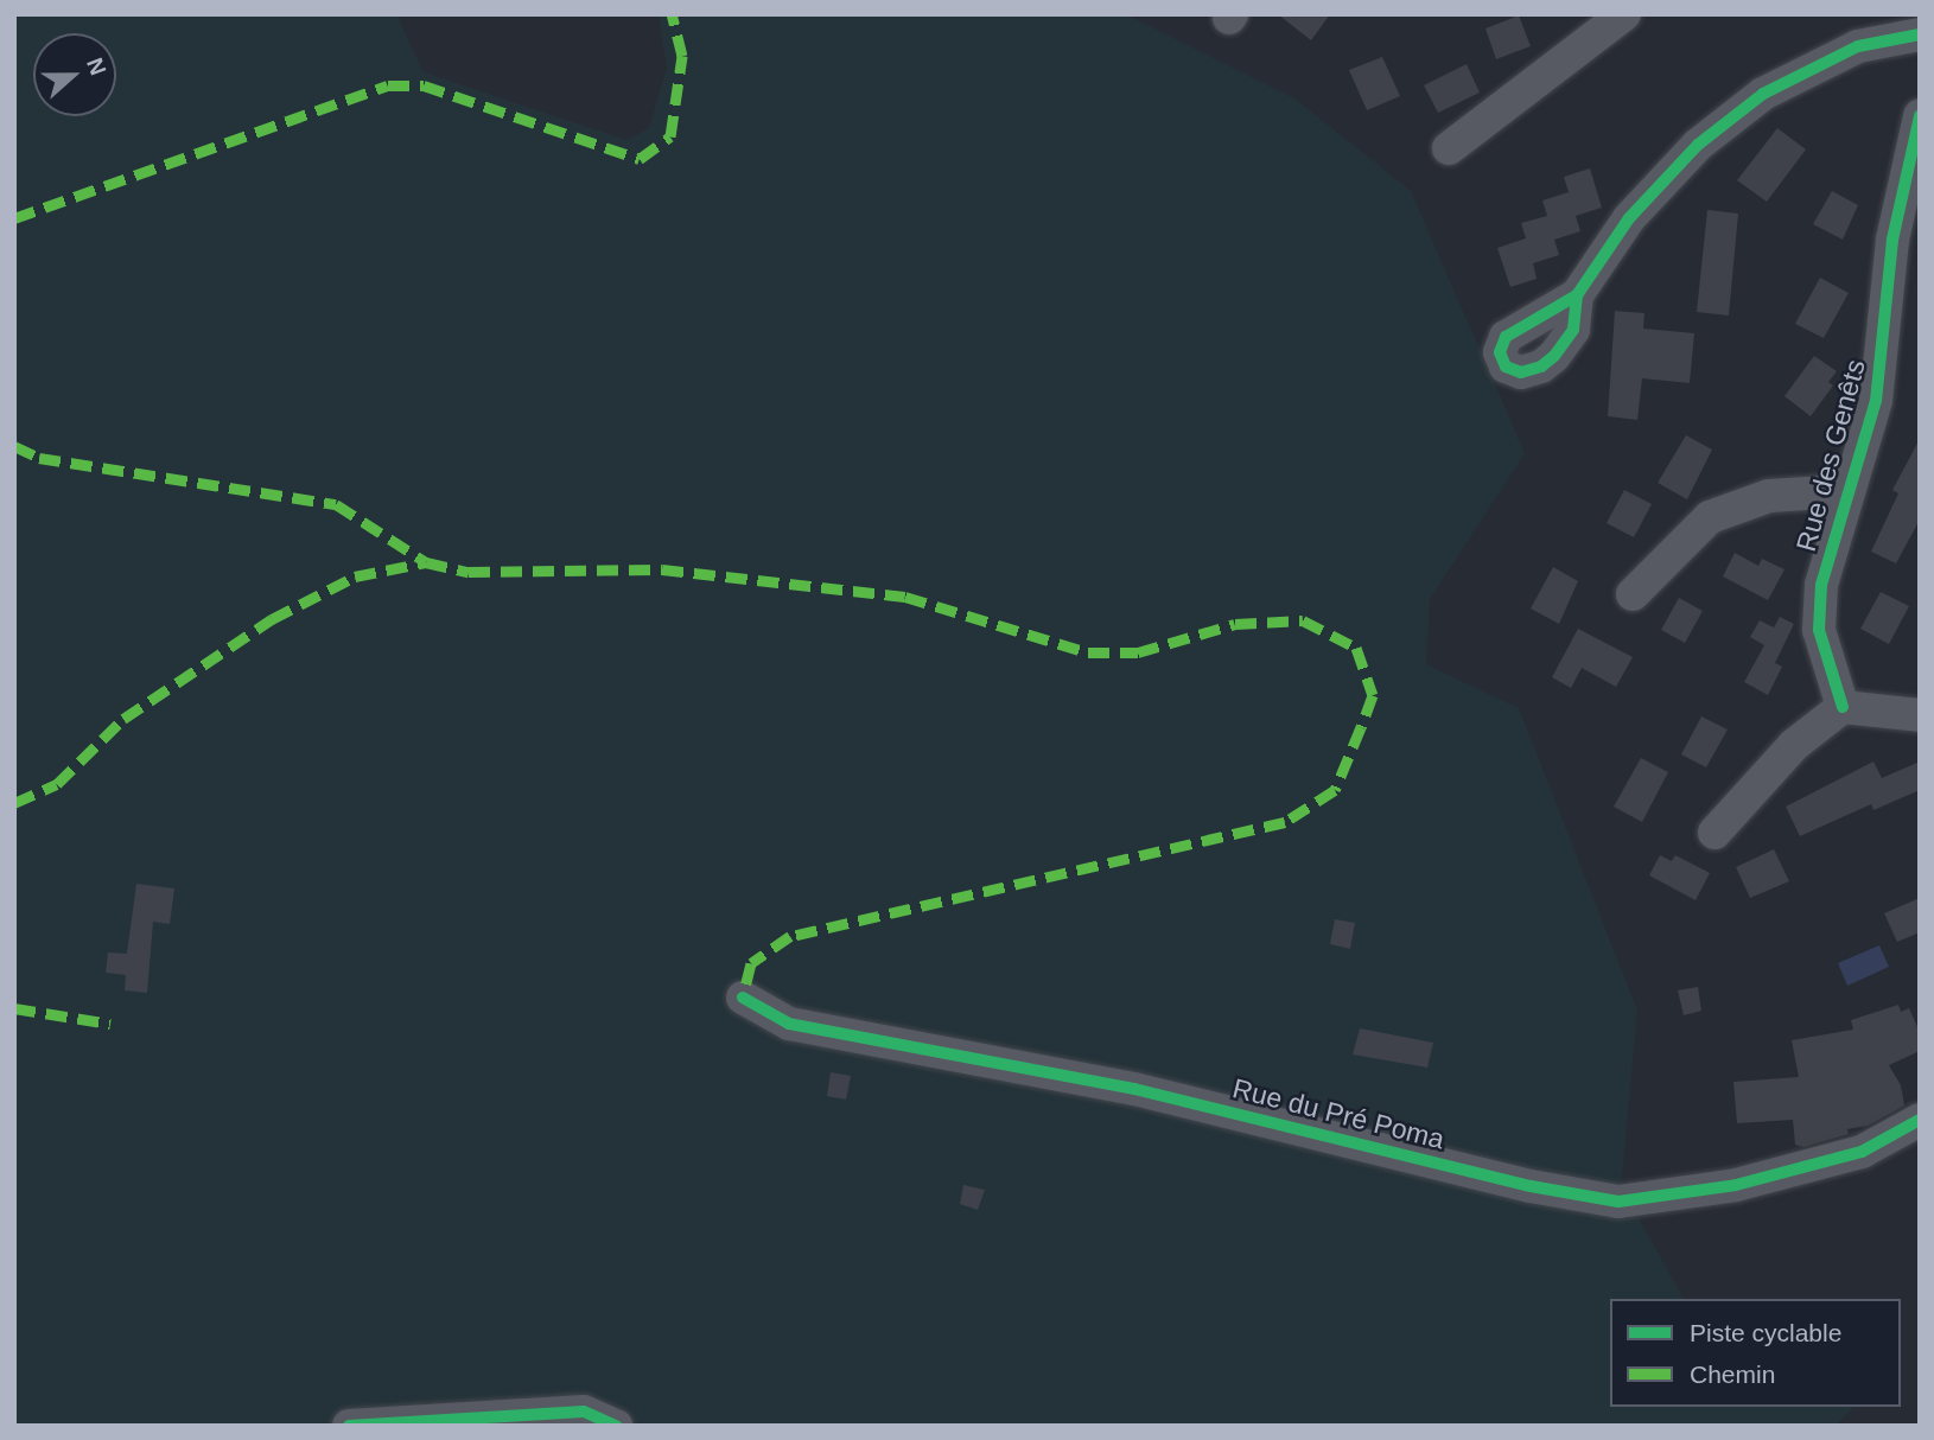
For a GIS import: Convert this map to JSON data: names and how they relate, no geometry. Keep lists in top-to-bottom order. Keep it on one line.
{"streets":{"street":["Rue des Genêts","Rue du Pré Poma"]},"legend":["Piste cyclable","Chemin"],"north":"right"}
